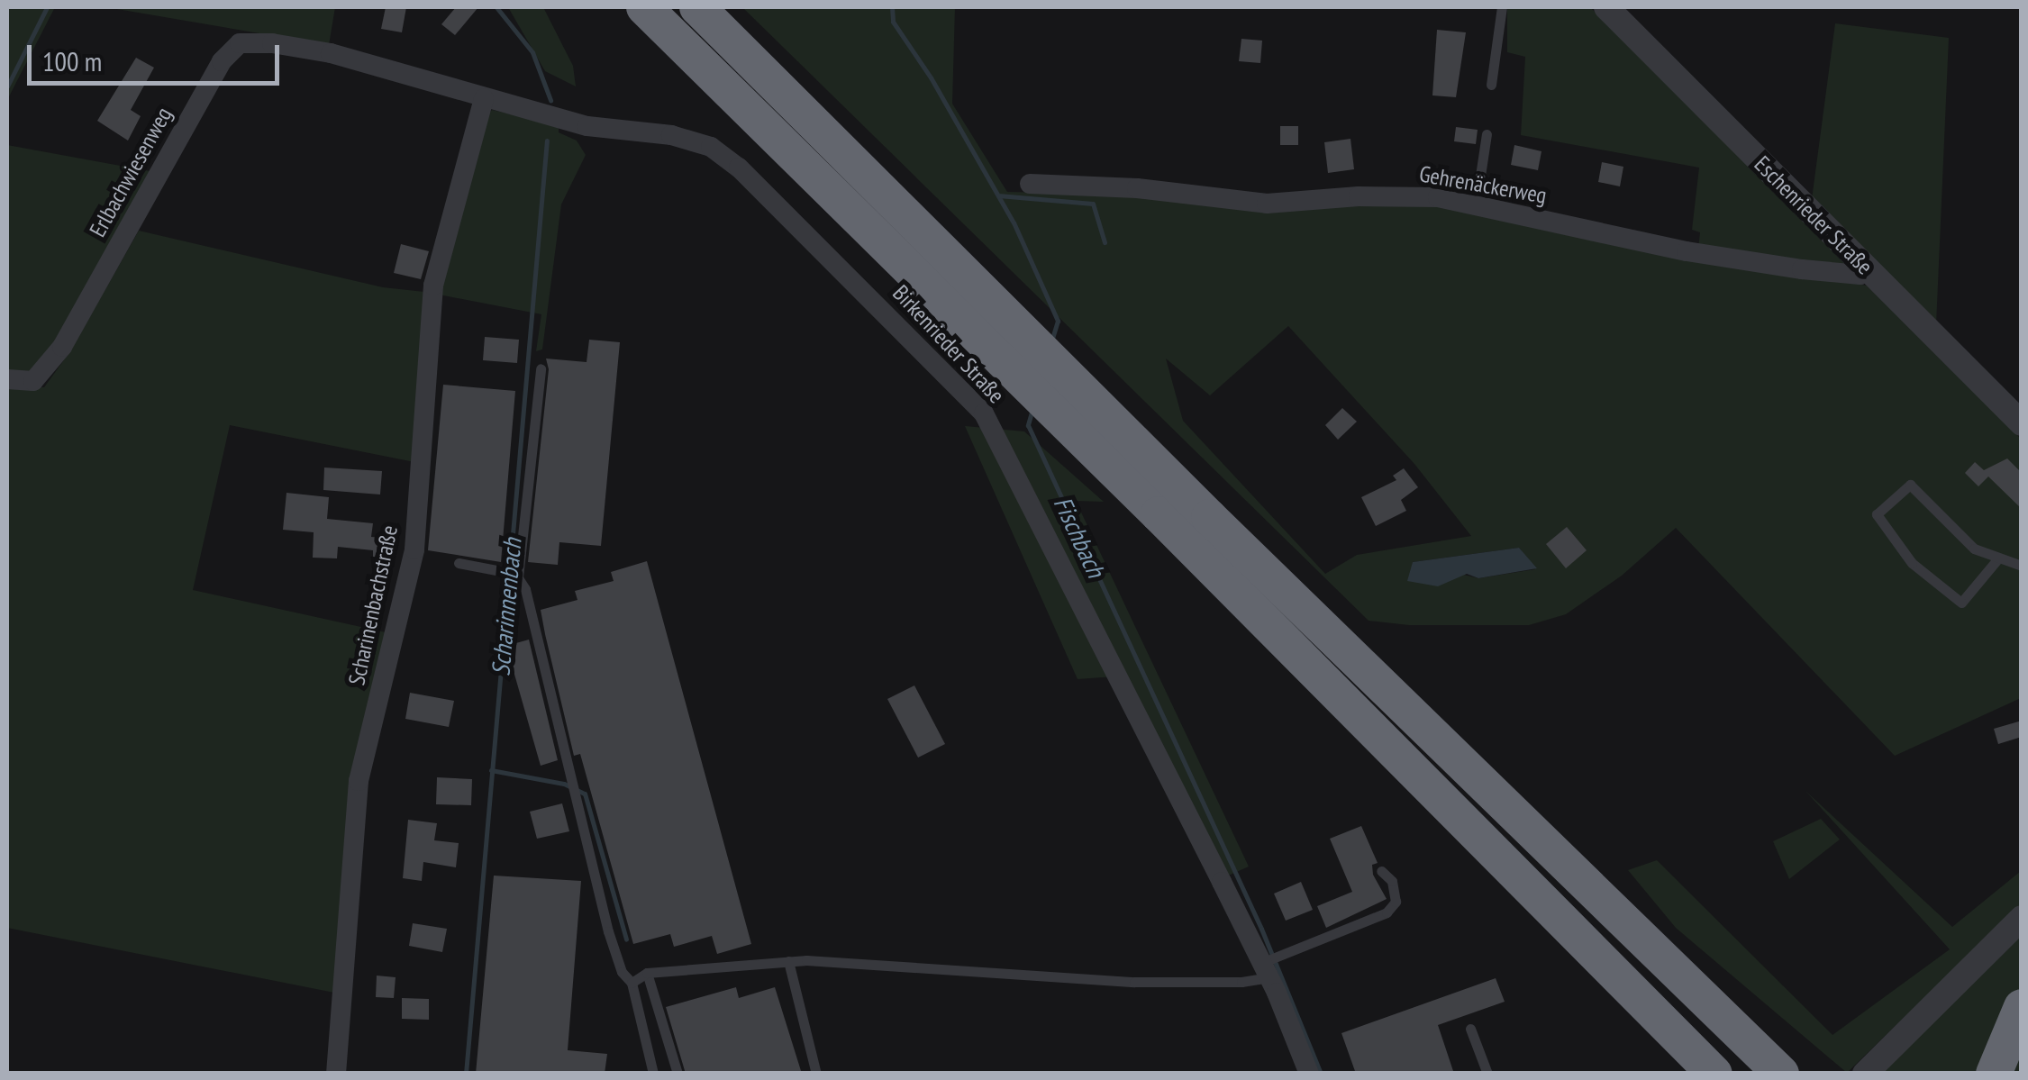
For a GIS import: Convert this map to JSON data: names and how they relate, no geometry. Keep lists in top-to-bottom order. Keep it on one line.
{"streets":{"street":["Erlbachwiesenweg","Gehrenäckerweg","Eschenrieder Straße","Birkenrieder Straße","Scharinenbachstraße"]},"crossings":[["Erlbachwiesenweg","Birkenrieder Straße"],["Erlbachwiesenweg","Scharinenbachstraße"],["Gehrenäckerweg","Eschenrieder Straße"],["Birkenrieder Straße","Scharinenbachstraße"]],"water":["Fischbach","Scharinnenbach"],"scale_bar":"100 m"}
